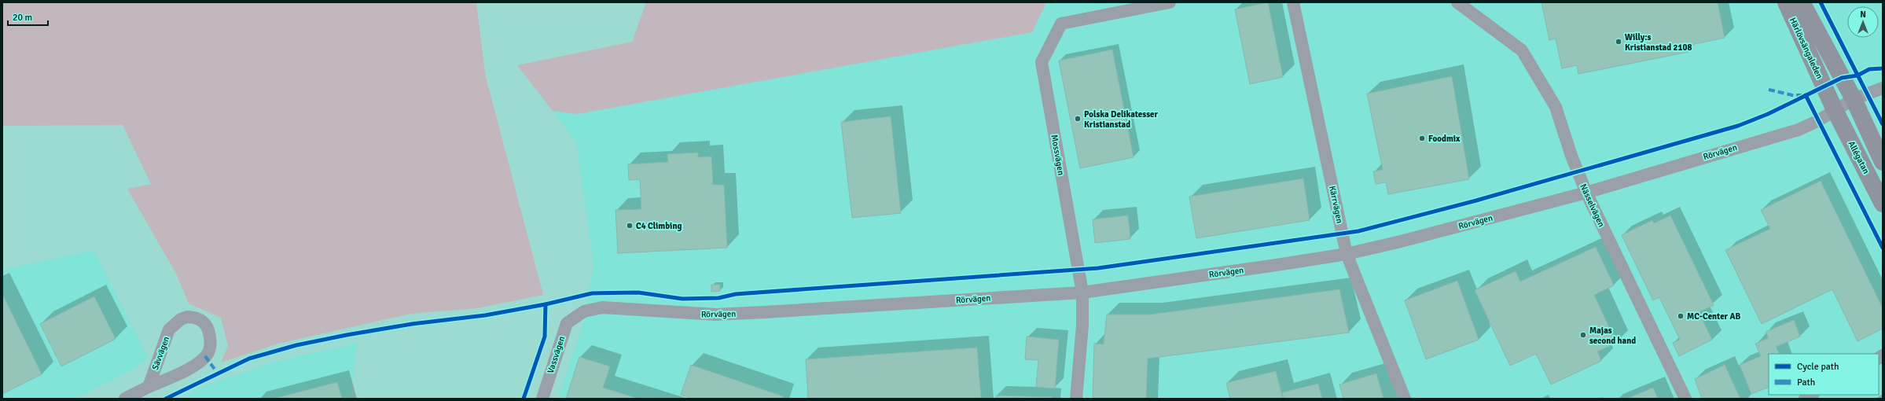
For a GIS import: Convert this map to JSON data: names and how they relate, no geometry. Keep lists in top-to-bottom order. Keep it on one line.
{"streets":{"main road":["Härlövsängaleden","Allégatan"],"street":["Rörvägen","Mossvägen","Kärrvägen","Nässelvägen","Sävvägen","Vassvägen"]},"crossings":[["Härlövsängaleden","Rörvägen"],["Härlövsängaleden","Allégatan"],["Rörvägen","Mossvägen"],["Rörvägen","Allégatan"],["Rörvägen","Kärrvägen"],["Rörvägen","Nässelvägen"],["Rörvägen","Vassvägen"]],"places":["Willy:s Kristianstad 2108","Polska Delikatesser Kristianstad","Foodmix","C4 Climbing","MC-Center AB","Majas second hand"],"legend":["Cycle path","Path"],"scale_bar":"20 m","north":"top"}
